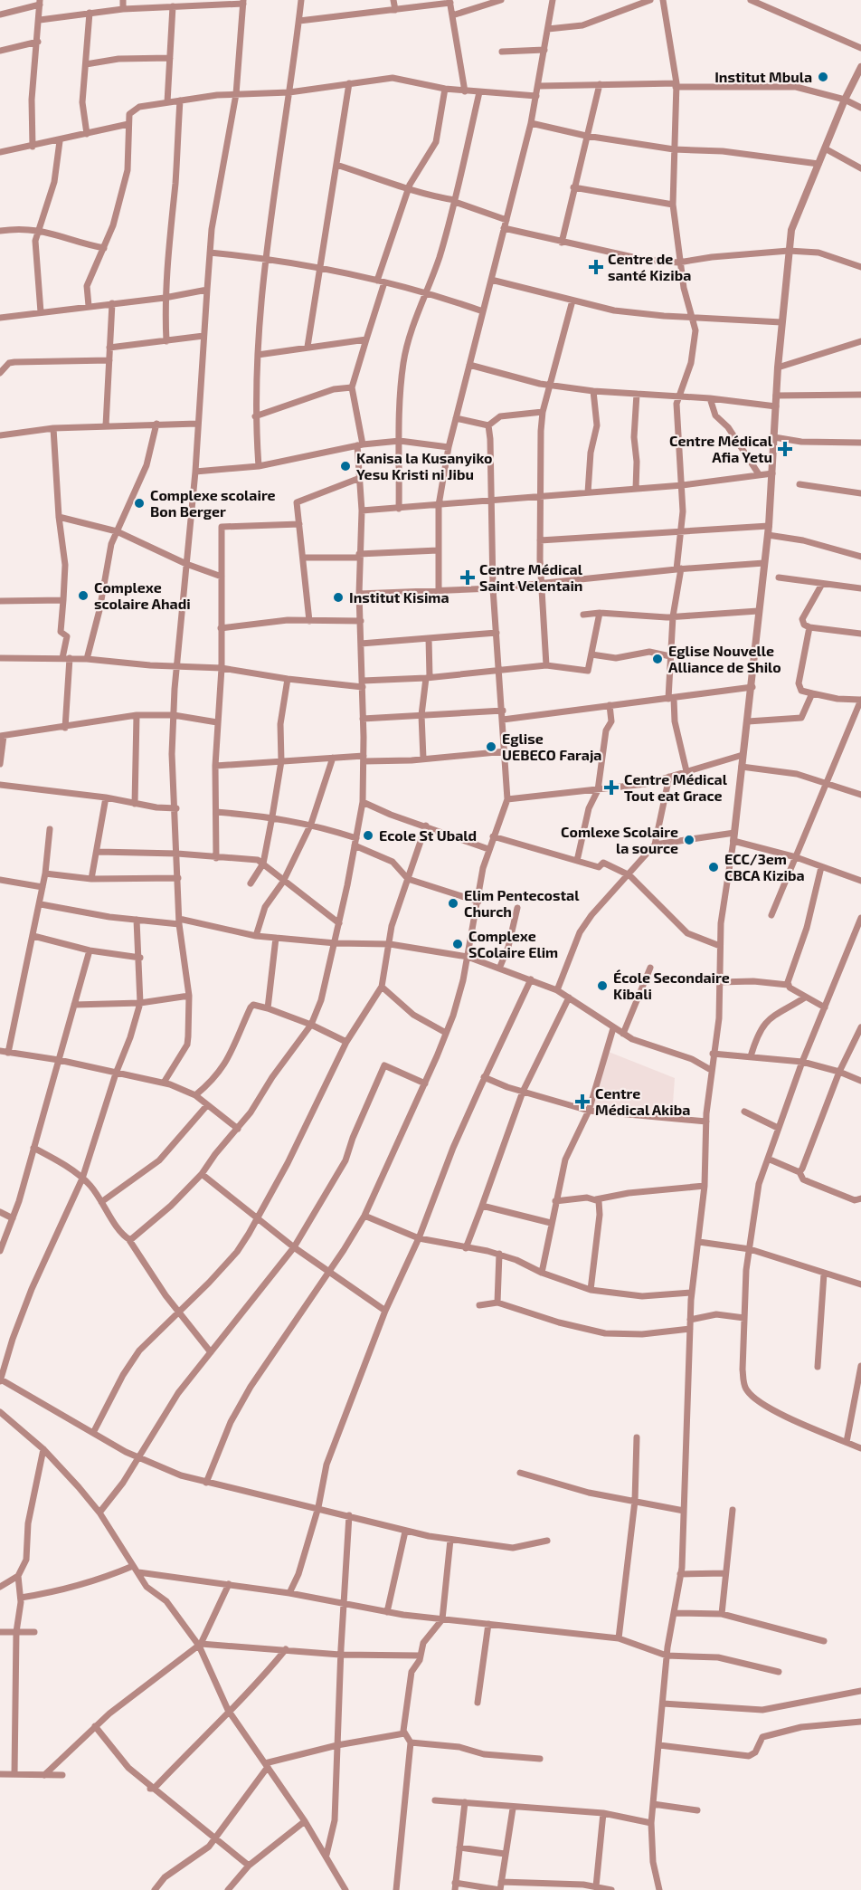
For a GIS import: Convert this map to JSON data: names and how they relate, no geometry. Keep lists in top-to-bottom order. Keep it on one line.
{"places":{"other":["Institut Mbula","Kanisa la Kusanyiko Yesu Kristi ni Jibu","Complexe scolaire Bon Berger","Complexe scolaire Ahadi","Institut Kisima","Eglise Nouvelle Alliance de Shilo","Eglise UEBECO Faraja","Ecole St Ubald","Comlexe Scolaire la source","ECC/3em CBCA Kiziba","Elim Pentecostal Church","Complexe SColaire Elim","École Secondaire Kibali"],"health":["Centre de santé Kiziba","Centre Médical Afia Yetu","Centre Médical Saint Velentain","Centre Médical Tout eat Grace","Centre Médical Akiba"]}}
